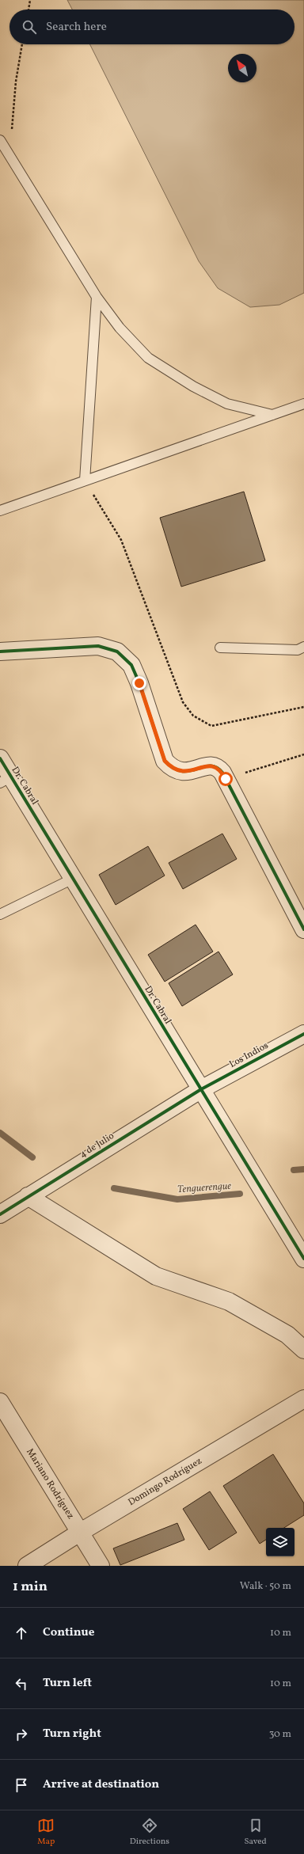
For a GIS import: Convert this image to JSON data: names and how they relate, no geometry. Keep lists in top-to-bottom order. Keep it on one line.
{"streets":{"street":["Dr. Cabral","Los Indios","4 de Julio","Domingo Rodríguez","Mariano Rodríguez"]},"crossings":[["Dr. Cabral","Los Indios"],["Dr. Cabral","4 de Julio"],["Los Indios","4 de Julio"],["Domingo Rodríguez","Mariano Rodríguez"]],"water":["Tenguerengue"],"north":"top left","page":{"search":"Search here","heading":["1 min","Walk · 50 m"],"list":[["Continue","10 m"],["Turn left","10 m"],["Turn right","30 m"],"Arrive at destination"],"nav":["Map","Directions","Saved"]}}
